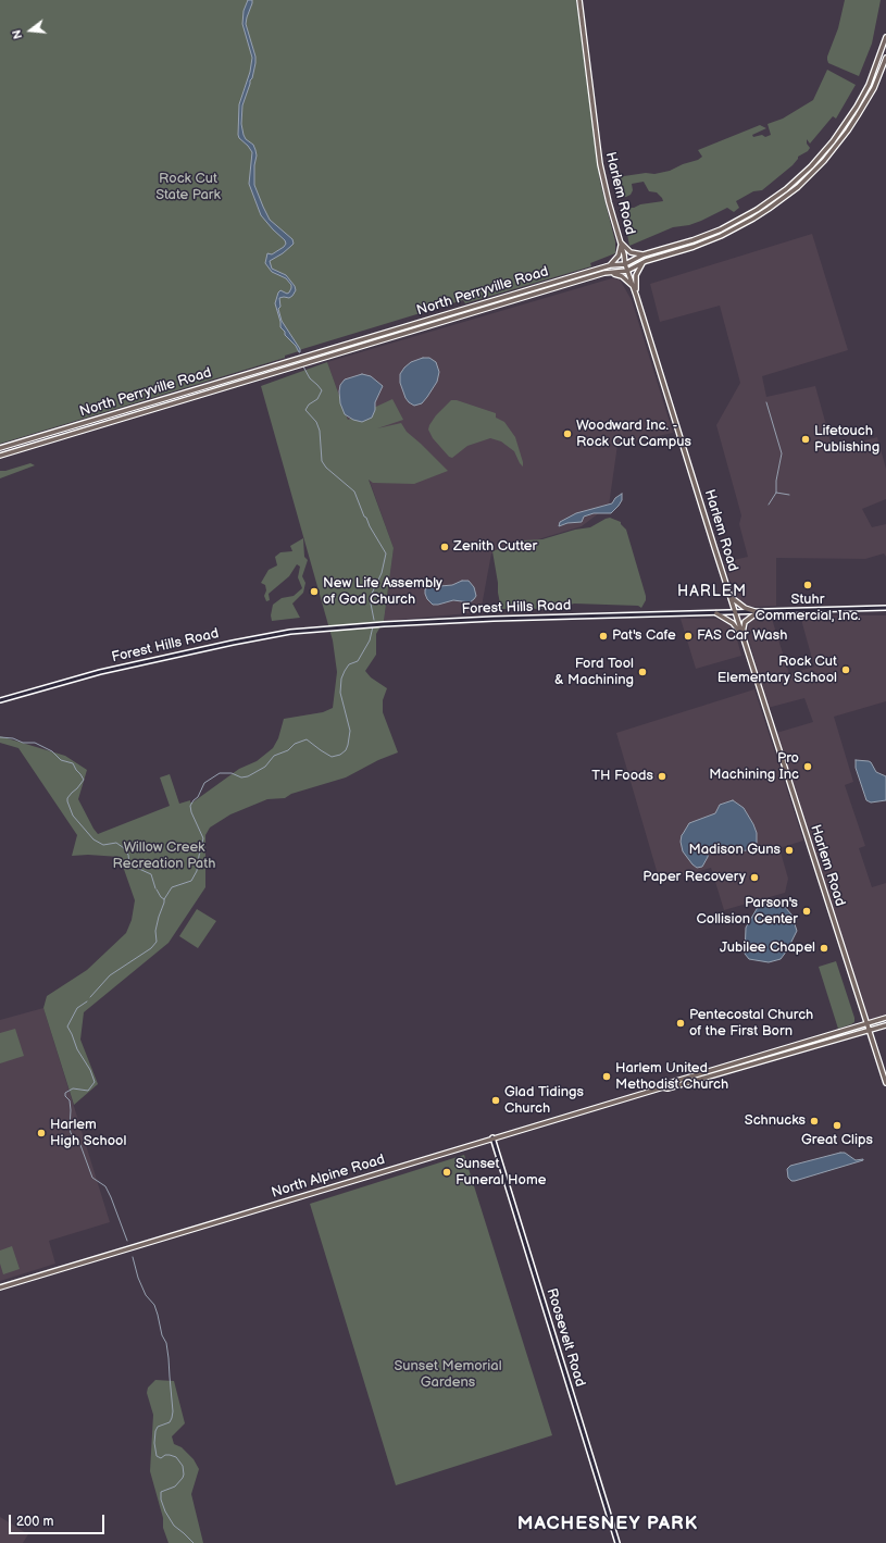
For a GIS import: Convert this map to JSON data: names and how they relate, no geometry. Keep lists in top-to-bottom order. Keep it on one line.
{"streets":{"main road":["Harlem Road","North Perryville Road","North Alpine Road"],"street":["Forest Hills Road","Roosevelt Road"]},"crossings":[["Harlem Road","North Perryville Road"],["Harlem Road","Forest Hills Road"],["Harlem Road","North Alpine Road"],["North Alpine Road","Roosevelt Road"]],"districts":["HARLEM","MACHESNEY PARK"],"parks":["Rock Cut State Park","Willow Creek Recreation Path","Sunset Memorial Gardens"],"places":["Woodward Inc. - Rock Cut Campus","Lifetouch Publishing","Zenith Cutter","Stuhr Commercial, Inc.","New Life Assembly of God Church","Pat's Cafe","FAS Car Wash","Rock Cut Elementary School","Ford Tool & Machining","Pro Machining Inc","TH Foods","Madison Guns","Paper Recovery","Parson's Collision Center","Jubilee Chapel","Pentecostal Church of the First Born","Harlem United Methodist Church","Glad Tidings Church","Schnucks","Great Clips","Harlem High School","Sunset Funeral Home"],"scale_bar":"200 m","north":"left"}
